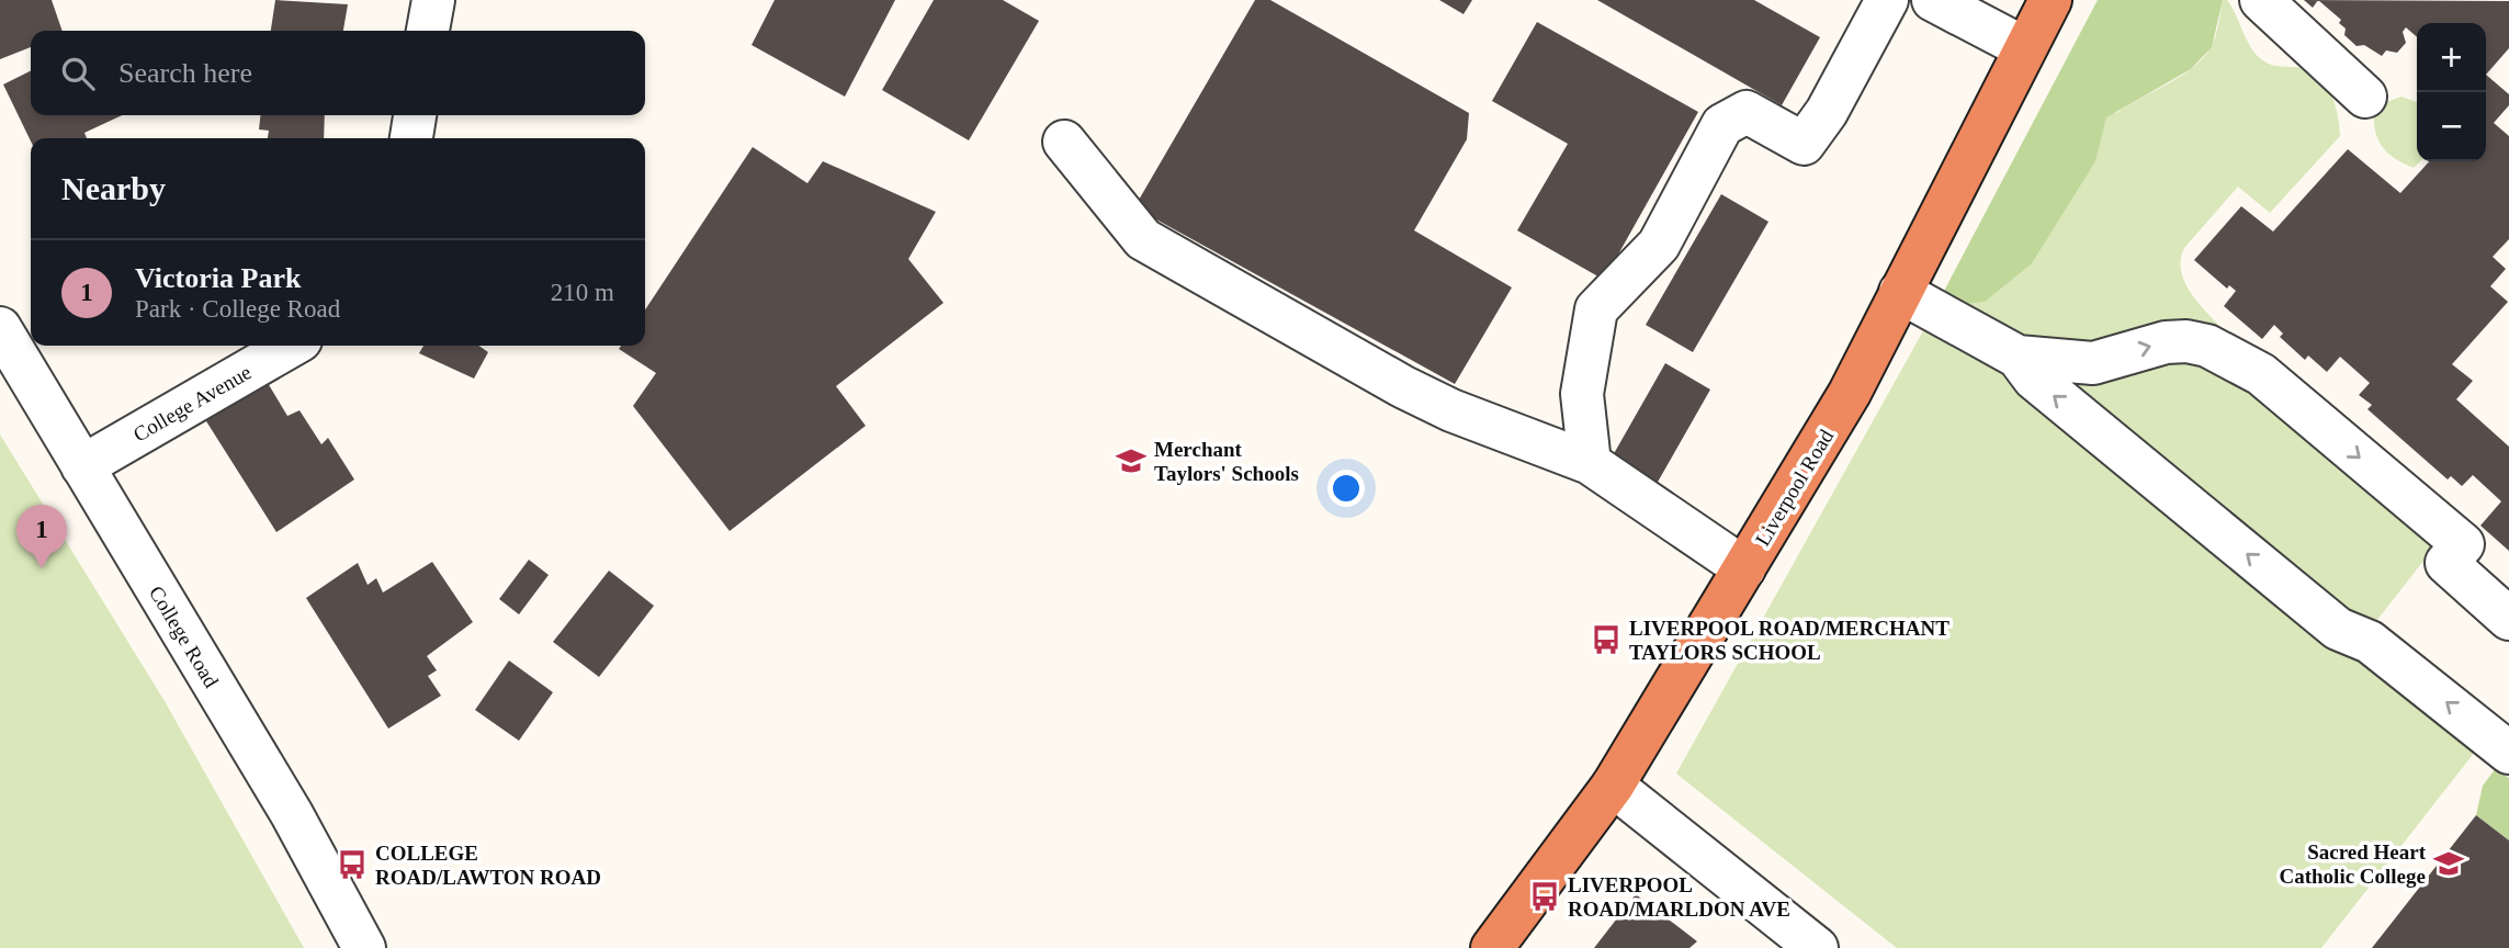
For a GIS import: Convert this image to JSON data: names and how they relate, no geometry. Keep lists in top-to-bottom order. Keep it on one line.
{"streets":{"highway":["Liverpool Road"],"street":["College Avenue","College Road"]},"crossings":[["College Avenue","College Road"]],"places":{"school or university":["Merchant Taylors' Schools","Sacred Heart Catholic College"],"bus stop":["LIVERPOOL ROAD/MERCHANT TAYLORS SCHOOL","COLLEGE ROAD/LAWTON ROAD","LIVERPOOL ROAD/MARLDON AVE"]},"page":{"map_buttons":["+","−"],"search":"Search here","heading":"Nearby","list":[{"mark":"1","name":"Victoria Park","note":"Park · College Road","value":"210 m"}],"pins":"1"}}
